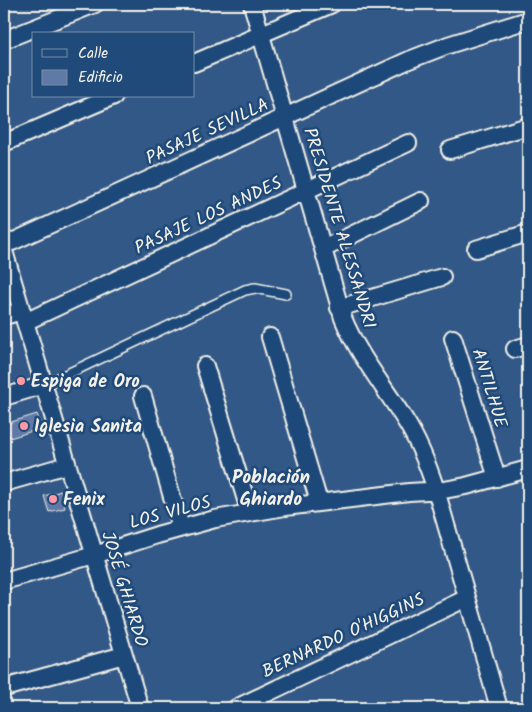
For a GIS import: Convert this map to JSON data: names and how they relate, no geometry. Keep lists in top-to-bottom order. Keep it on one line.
{"streets":{"street":["PASAJE SEVILLA","PASAJE LOS ANDES","PRESIDENTE ALESSANDRI","ANTILHUE","LOS VILOS","JOSÉ GHIARDO","BERNARDO O'HIGGINS"]},"crossings":[["PASAJE SEVILLA","PRESIDENTE ALESSANDRI"],["PASAJE LOS ANDES","PRESIDENTE ALESSANDRI"],["PASAJE LOS ANDES","JOSÉ GHIARDO"],["PRESIDENTE ALESSANDRI","LOS VILOS"],["PRESIDENTE ALESSANDRI","BERNARDO O'HIGGINS"],["ANTILHUE","LOS VILOS"],["LOS VILOS","JOSÉ GHIARDO"]],"districts":["Población Ghiardo"],"places":["Espiga de Oro","Iglesia Sanita","Fenix"],"legend":["Calle","Edificio"]}
